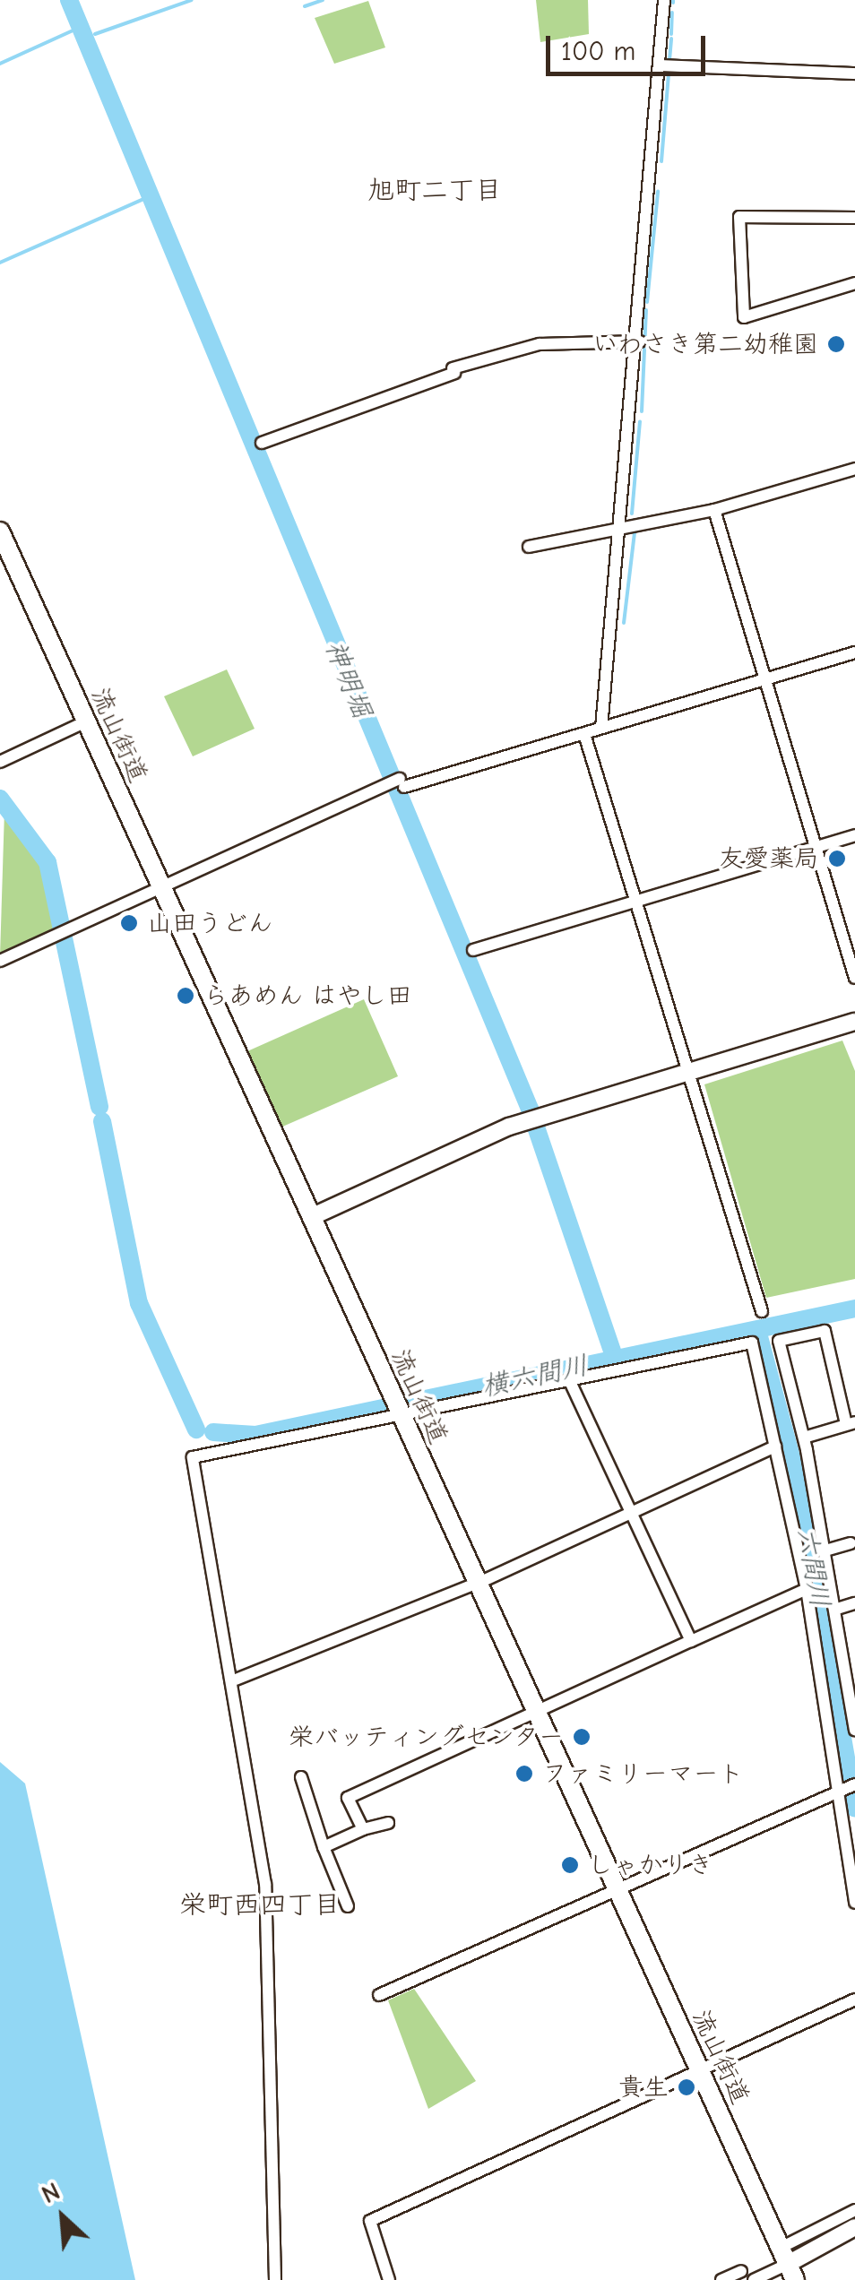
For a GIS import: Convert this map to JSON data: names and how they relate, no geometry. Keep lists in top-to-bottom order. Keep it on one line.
{"streets":{"main road":["流山街道"]},"districts":["旭町二丁目","栄町西四丁目"],"water":["神明堀","横六間川","六間川"],"places":["いわさき第二幼稚園","友愛薬局","山田うどん","らあめん はやし田","栄バッティングセンター","ファミリーマート","しゃかりき","貴生"],"scale_bar":"100 m","north":"top left"}
